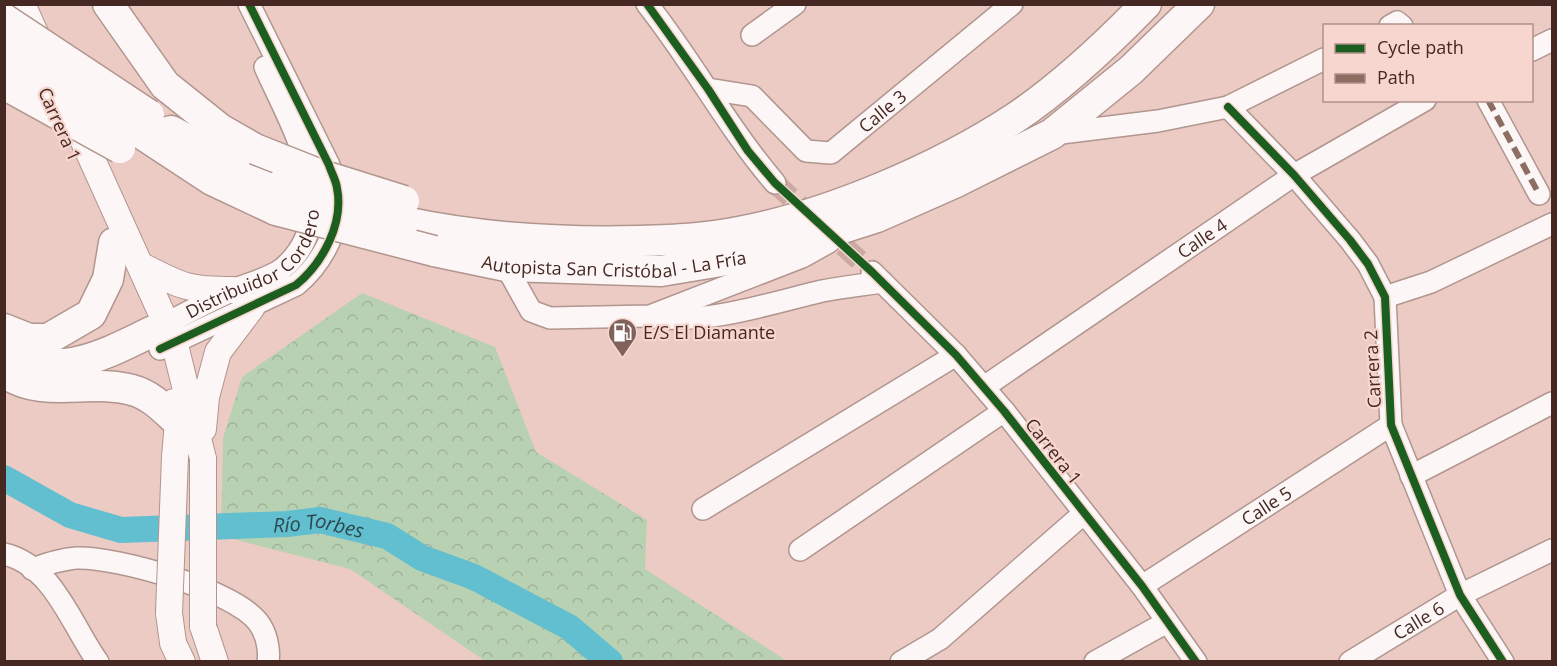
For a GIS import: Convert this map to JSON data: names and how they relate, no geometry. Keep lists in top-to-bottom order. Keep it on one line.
{"streets":{"highway":["Autopista San Cristóbal - La Fría"],"main road":["Carrera 1"],"street":["Calle 3","Calle 4","Distribuidor Cordero","Carrera 2","Calle 5","Calle 6"]},"crossings":[["Carrera 1","Calle 4"],["Carrera 1","Distribuidor Cordero"],["Carrera 1","Calle 5"],["Calle 4","Carrera 2"],["Carrera 2","Calle 5"],["Carrera 2","Calle 6"]],"water":["Río Torbes"],"places":{"fuel station":["E/S El Diamante"]},"legend":["Cycle path","Path"]}
